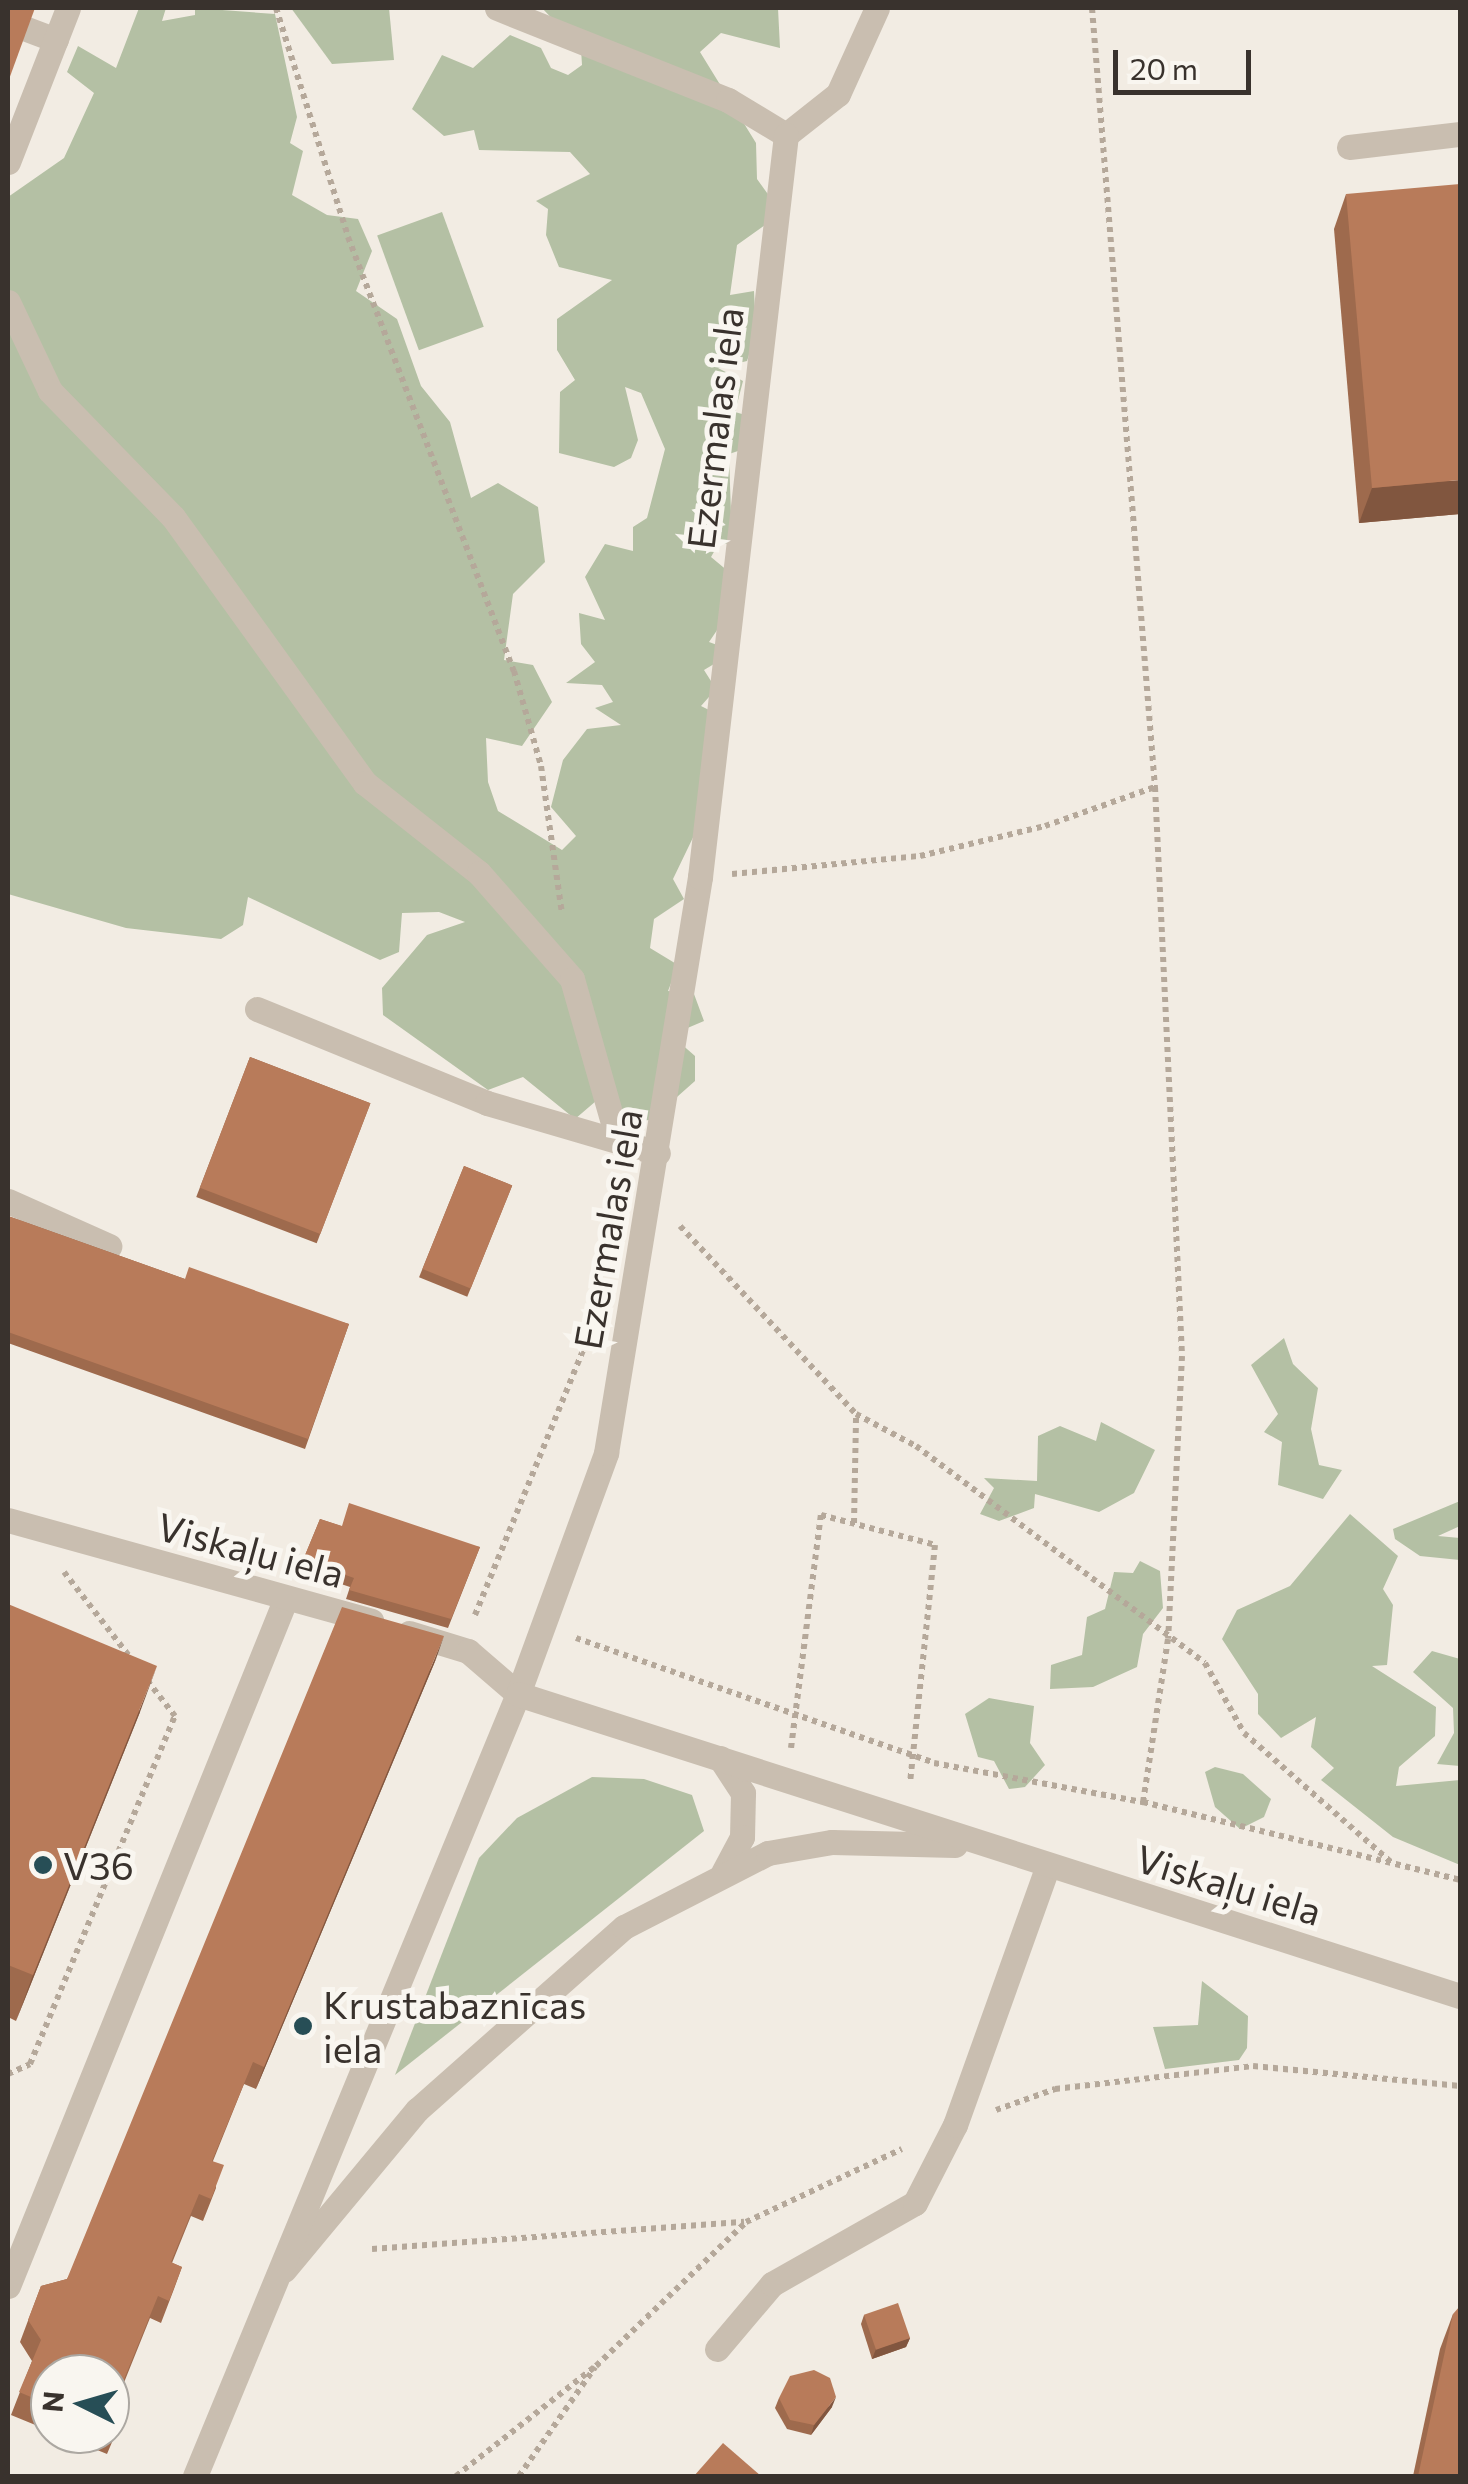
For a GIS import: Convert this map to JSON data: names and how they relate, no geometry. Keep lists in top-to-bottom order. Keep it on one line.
{"streets":{"street":["Ezermalas iela","Viskaļu iela"]},"crossings":[["Ezermalas iela","Viskaļu iela"]],"places":["V36","Krustabaznīcas iela"],"scale_bar":"20 m","north":"left"}
